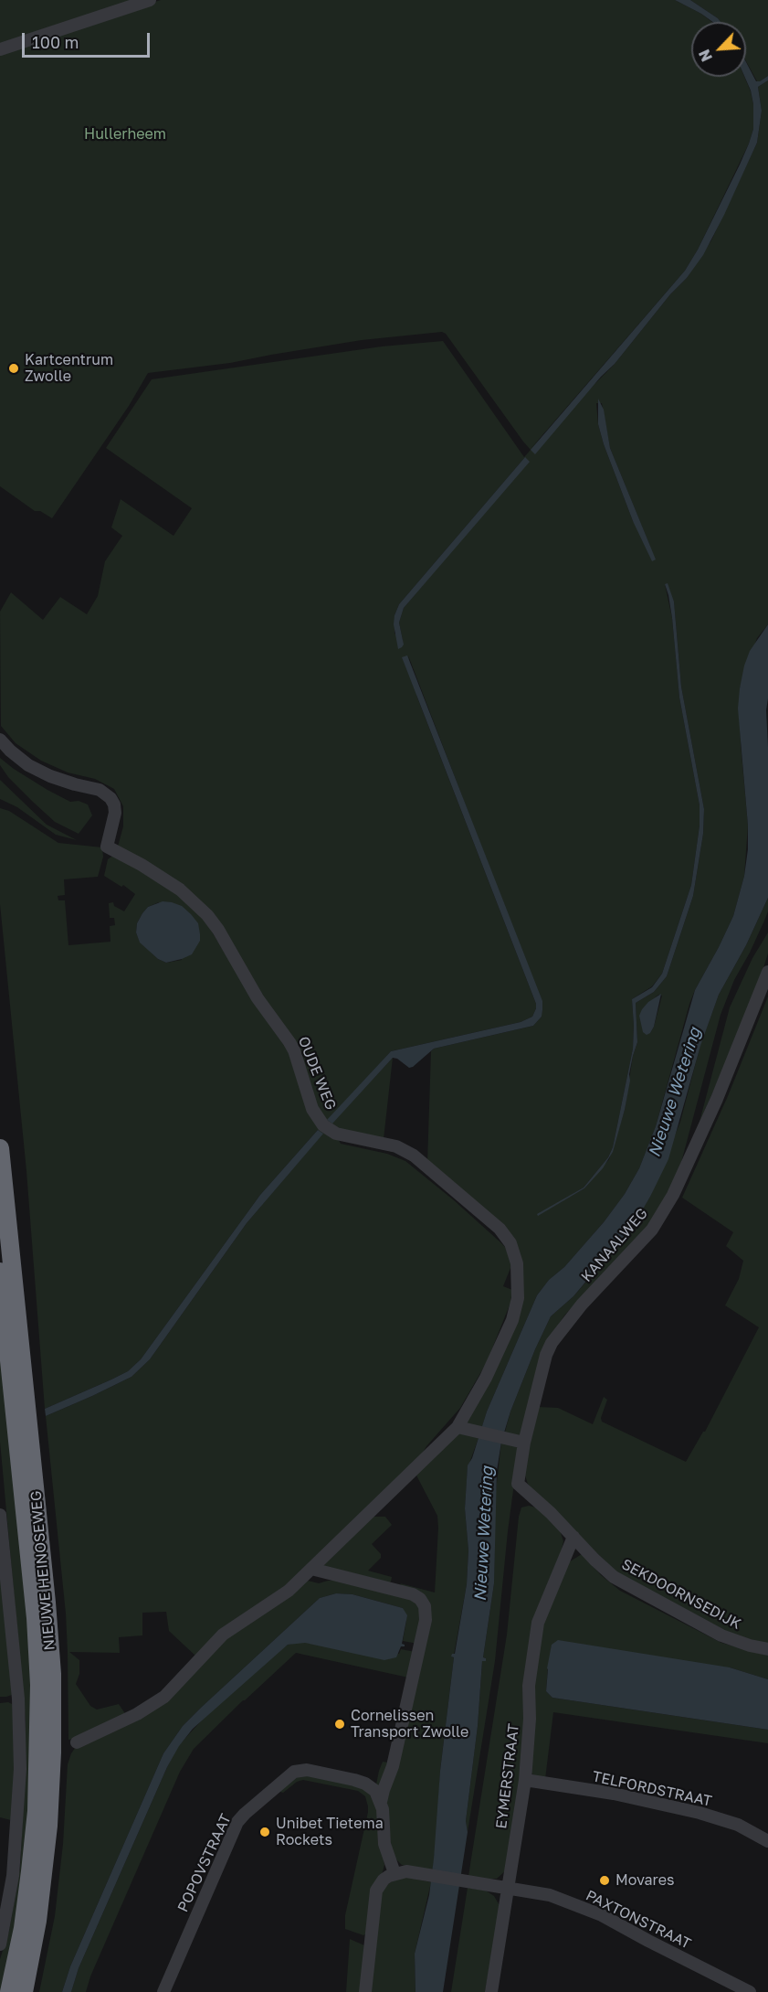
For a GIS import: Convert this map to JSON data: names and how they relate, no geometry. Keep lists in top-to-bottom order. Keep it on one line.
{"streets":{"highway":["NIEUWE HEINOSEWEG"],"street":["OUDE WEG","KANAALWEG","SEKDOORNSEDIJK","EYMERSTRAAT","TELFORDSTRAAT","POPOVSTRAAT","PAXTONSTRAAT"]},"crossings":[["KANAALWEG","SEKDOORNSEDIJK"],["SEKDOORNSEDIJK","EYMERSTRAAT"],["EYMERSTRAAT","TELFORDSTRAAT"],["EYMERSTRAAT","PAXTONSTRAAT"]],"water":["Nieuwe Wetering"],"parks":["Hullerheem"],"places":["Kartcentrum Zwolle","Cornelissen Transport Zwolle","Unibet Tietema Rockets","Movares"],"scale_bar":"100 m","north":"bottom left"}
